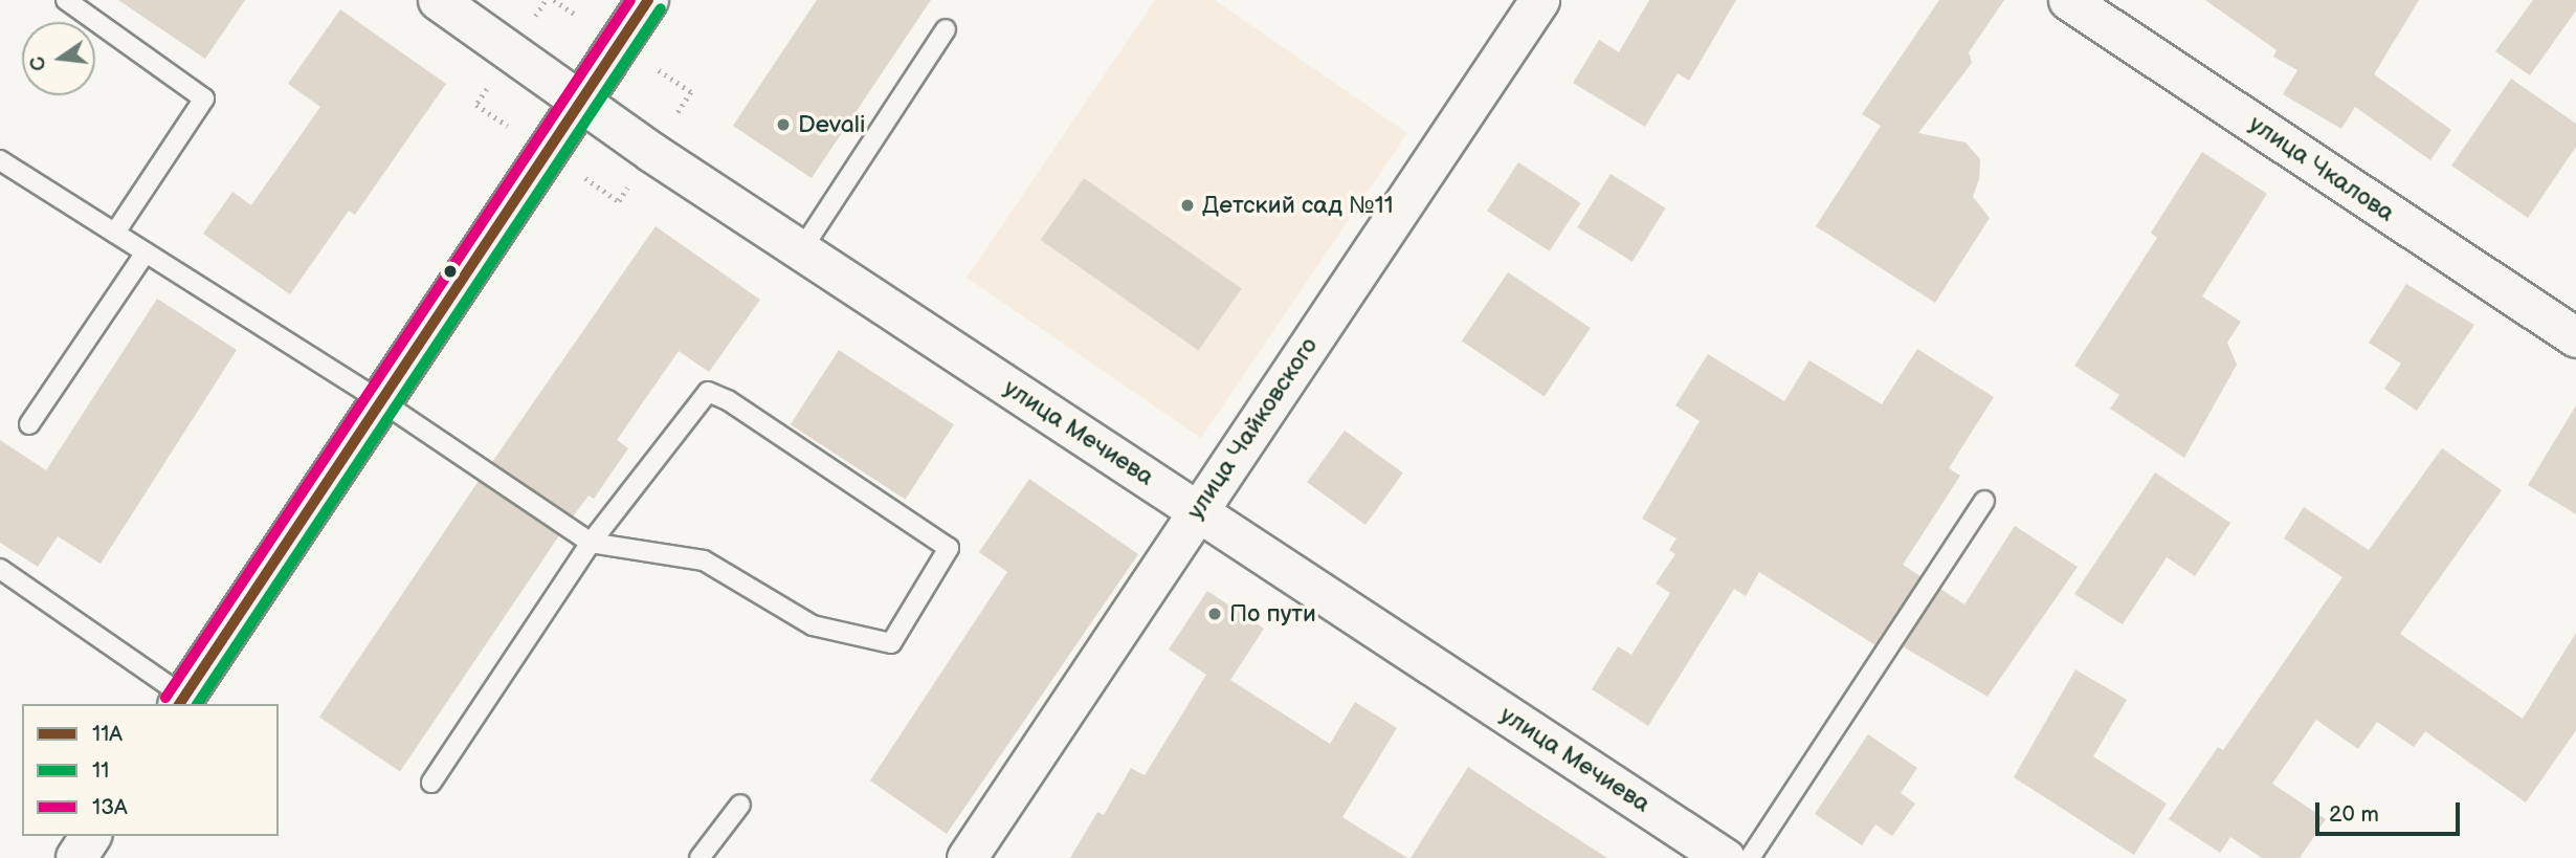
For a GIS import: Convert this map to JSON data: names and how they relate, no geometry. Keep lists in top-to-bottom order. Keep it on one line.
{"streets":{"street":["улица Чкалова","улица Чайковского","улица Мечиева"]},"crossings":[["улица Чайковского","улица Мечиева"]],"places":["Devali","Детский сад №11","По пути"],"lines":["transit line 11А","transit line 13А","transit line 11"],"legend":["11А","11","13А"],"scale_bar":"20 m","north":"left"}
